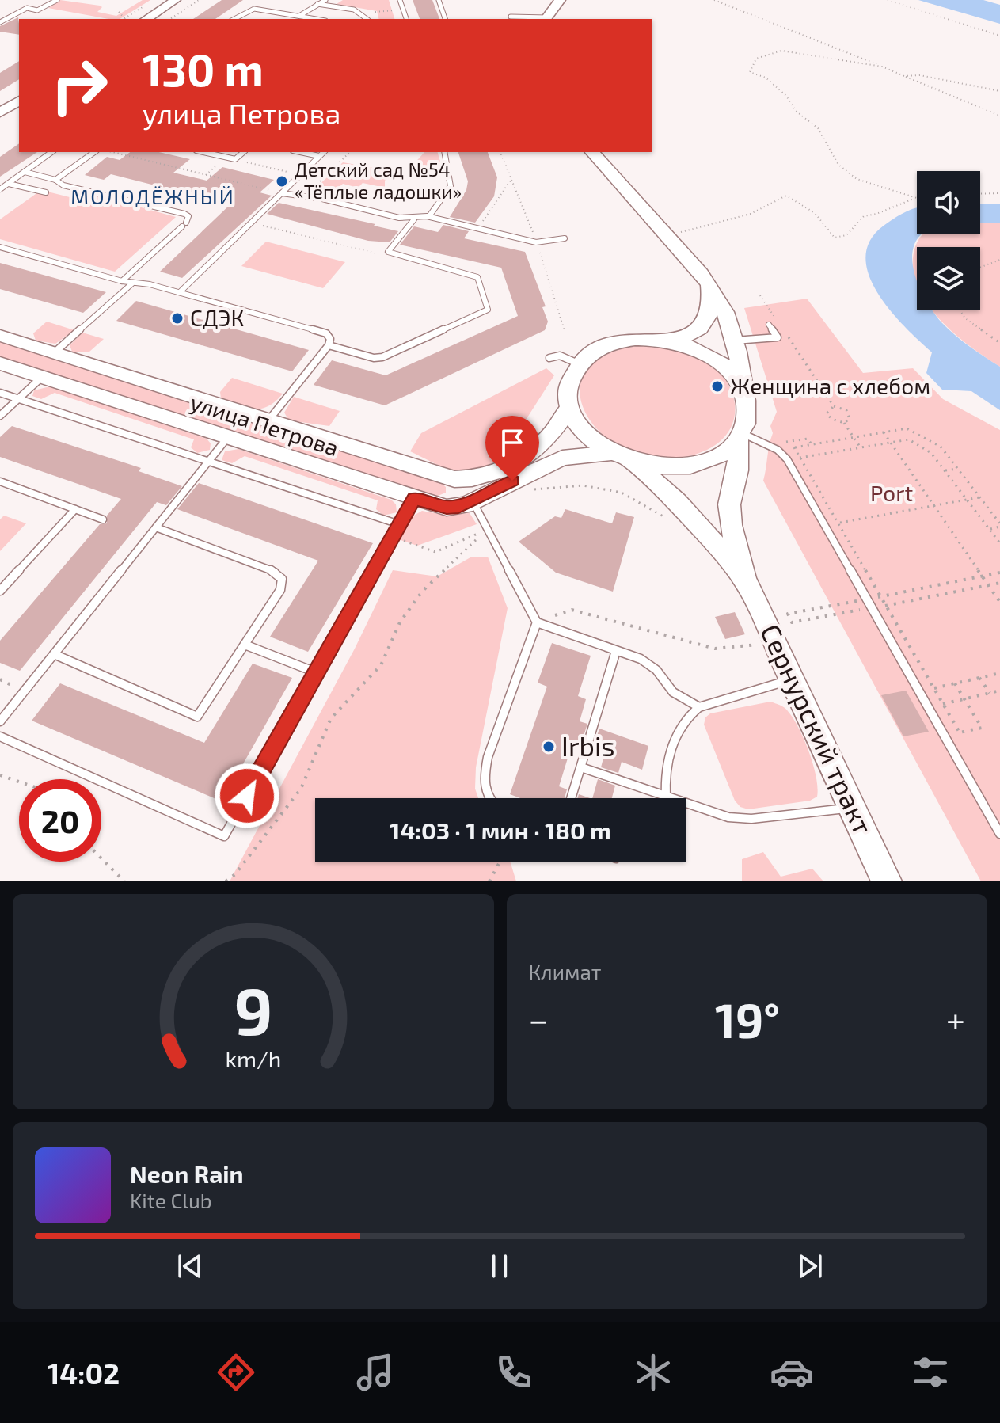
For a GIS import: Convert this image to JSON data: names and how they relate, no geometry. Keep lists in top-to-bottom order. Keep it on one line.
{"streets":{"main road":["улица Петрова","Сернурский тракт"]},"districts":["МОЛОДЁЖНЫЙ"],"parks":["Port"],"places":["Детский сад №54 «Тёплые ладошки»","СДЭК","Женщина с хлебом","Irbis"],"page":{"turn":["130 m","улица Петрова"],"limit":"20","trip":"14:03 · 1 мин · 180 m","tile":"Климат","heat":["−","19°","+"],"song":["Neon Rain","Kite Club"],"tabs":"14:02","gauge":["9","km/h"]}}
